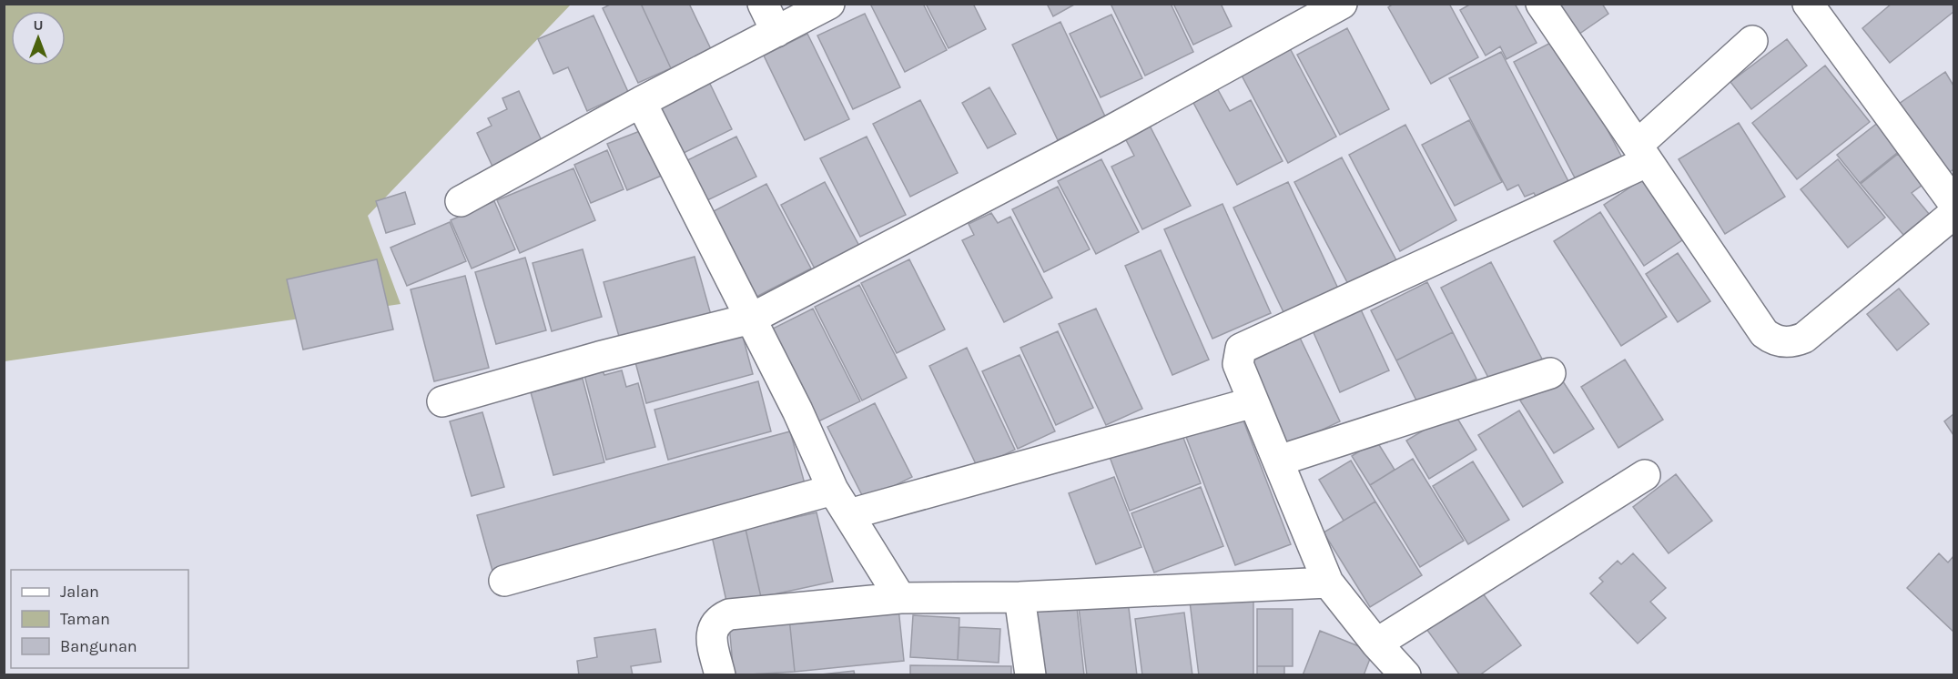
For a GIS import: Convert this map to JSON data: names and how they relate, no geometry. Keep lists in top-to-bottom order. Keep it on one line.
{"legend":["Jalan","Taman","Bangunan"],"north":"top"}
